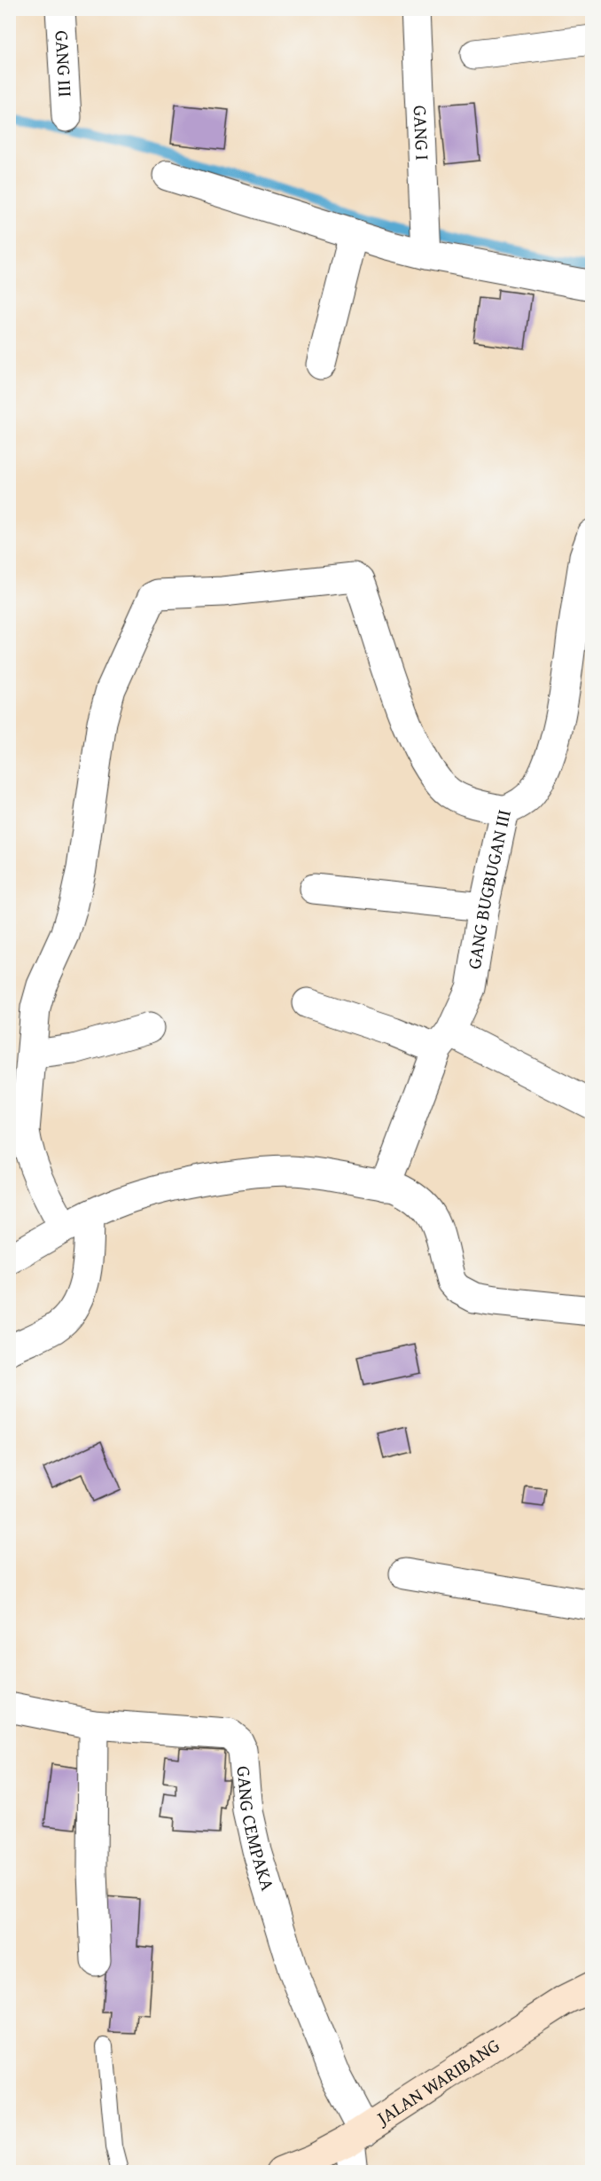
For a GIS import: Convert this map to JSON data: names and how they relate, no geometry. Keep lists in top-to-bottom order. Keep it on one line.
{"streets":{"street":["GANG III","GANG I","GANG BUGBUGAN III","GANG CEMPAKA","JALAN WARIBANG"]},"crossings":[["GANG CEMPAKA","JALAN WARIBANG"]]}
